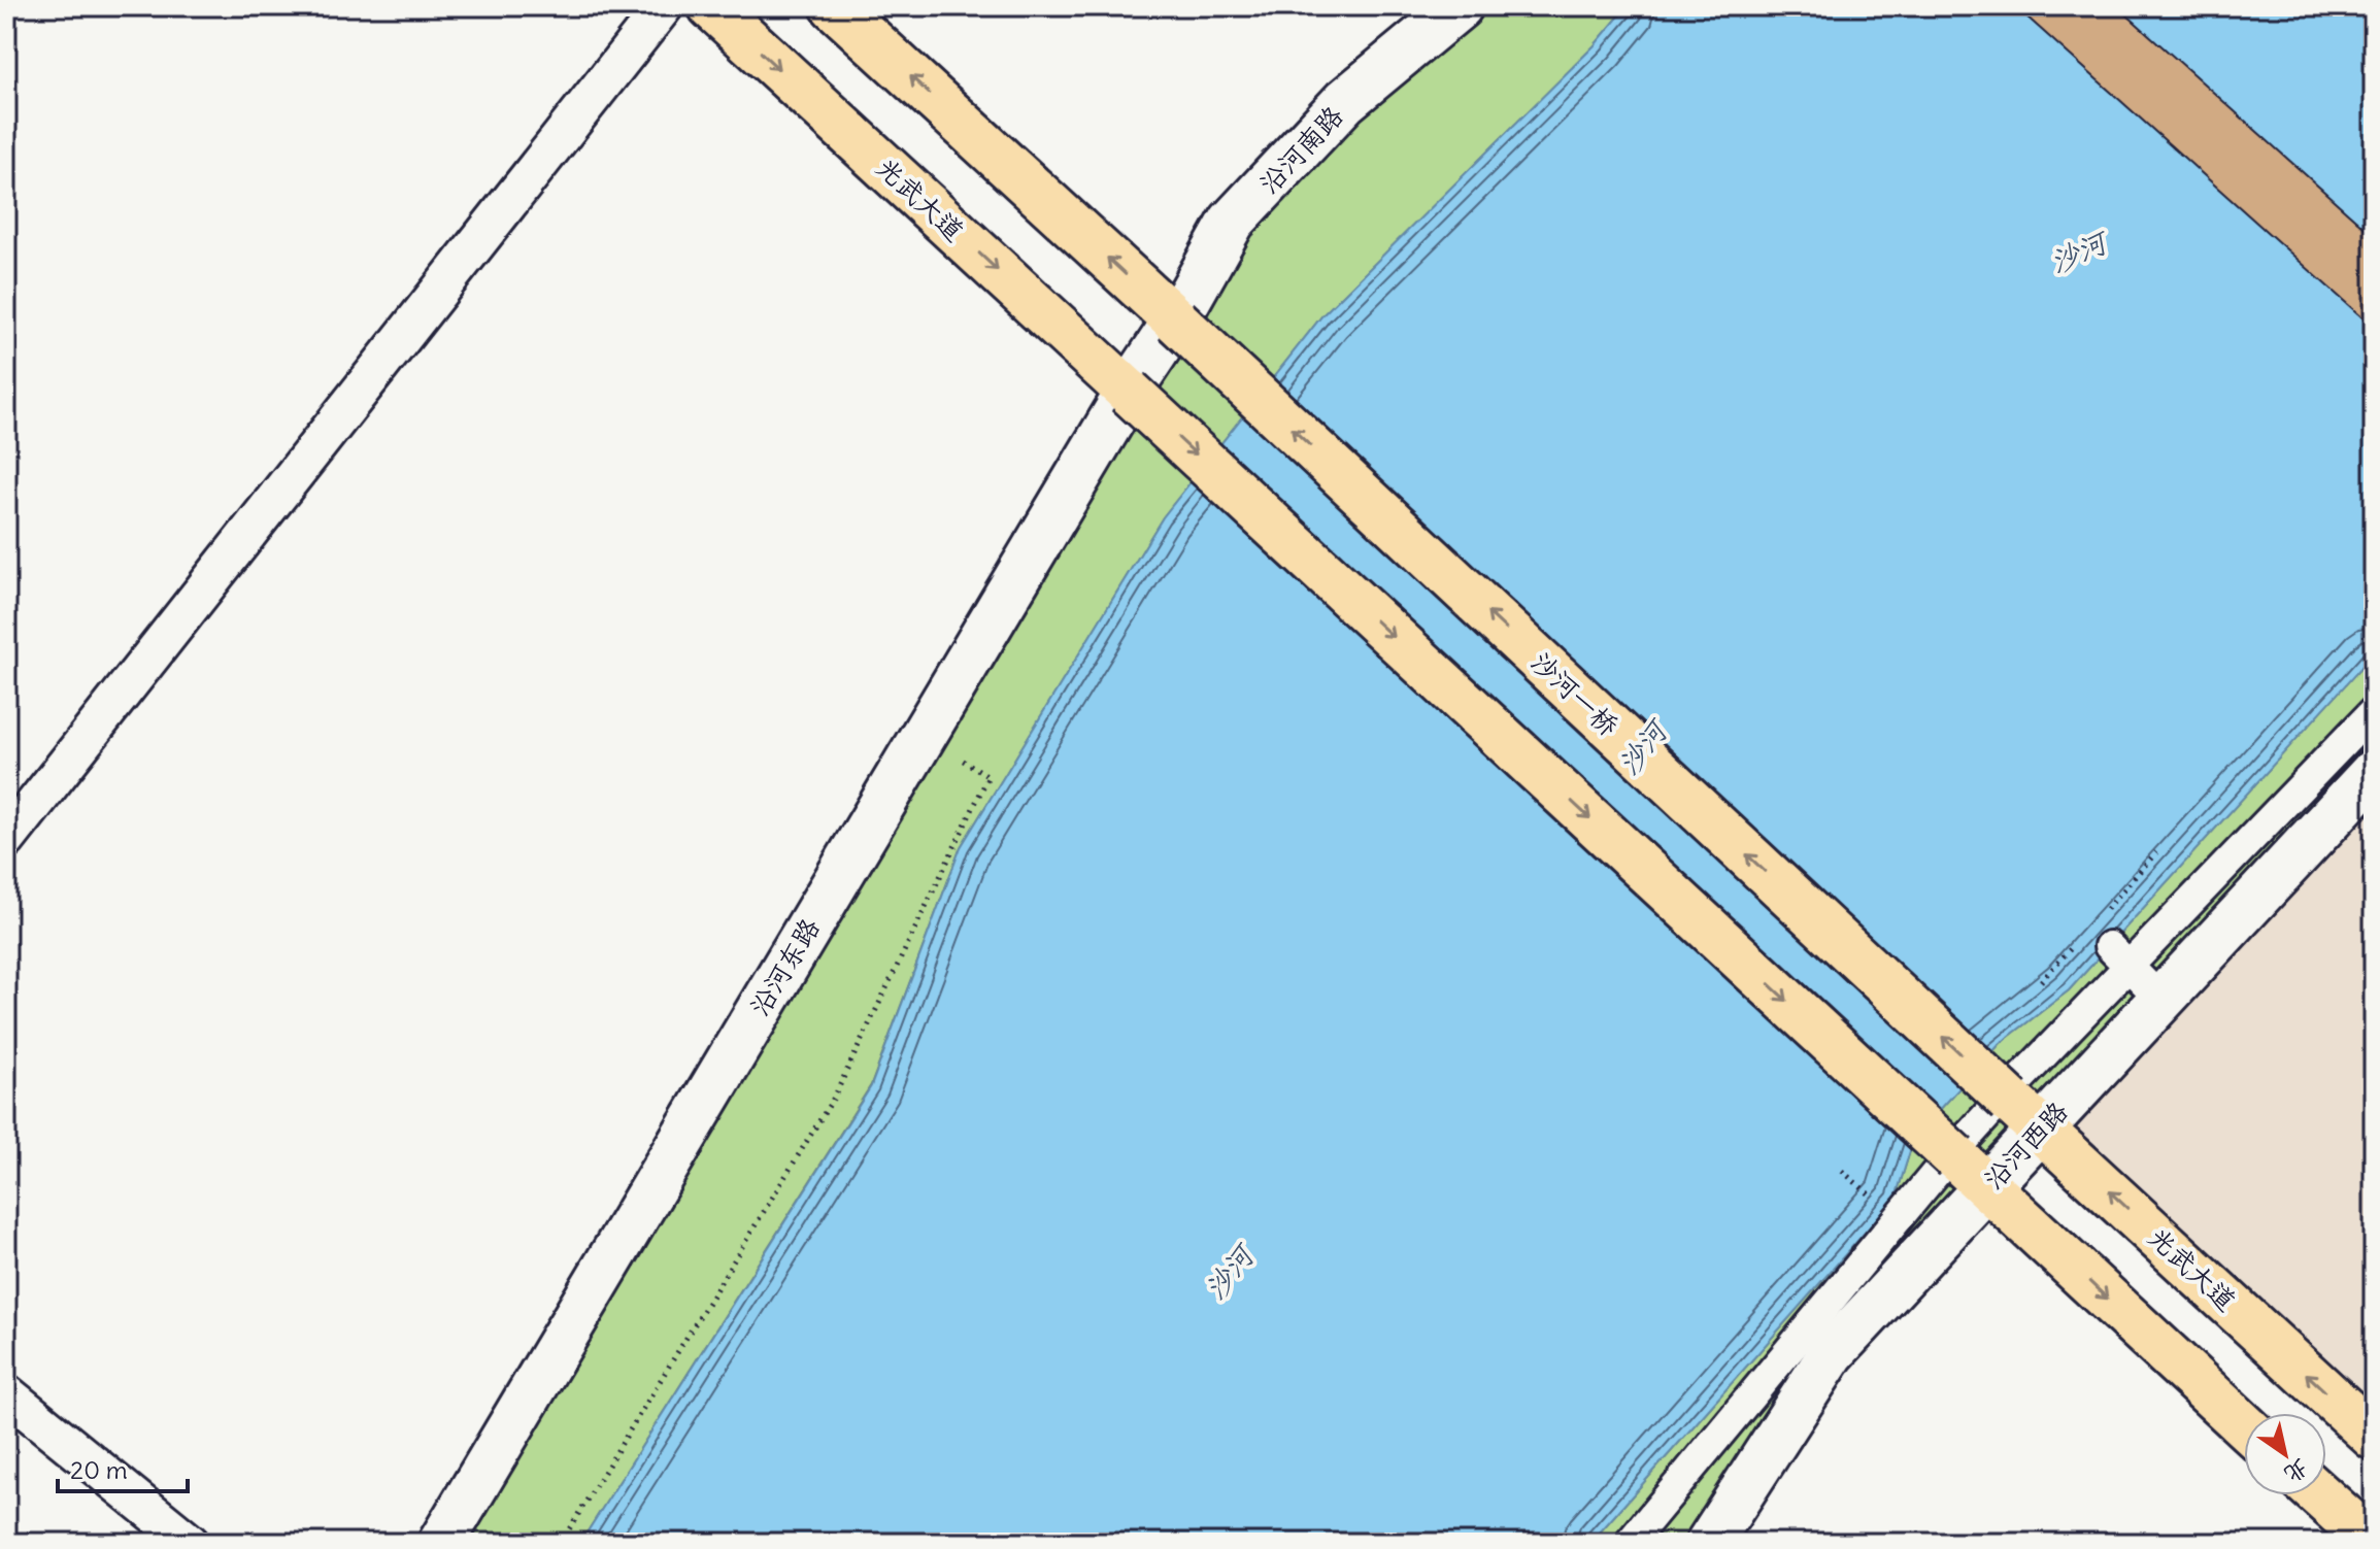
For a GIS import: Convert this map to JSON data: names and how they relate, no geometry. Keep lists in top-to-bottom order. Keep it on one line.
{"streets":{"main road":["光武大道","沙河一桥"],"street":["沿河南路","沿河东路","沿河西路"]},"crossings":[["沿河南路","光武大道"],["沿河南路","沙河一桥"],["沿河南路","沿河东路"],["光武大道","沙河一桥"],["光武大道","沿河东路"],["光武大道","沿河西路"],["沙河一桥","沿河西路"]],"water":["沙河"],"scale_bar":"20 m","north":"bottom right"}
